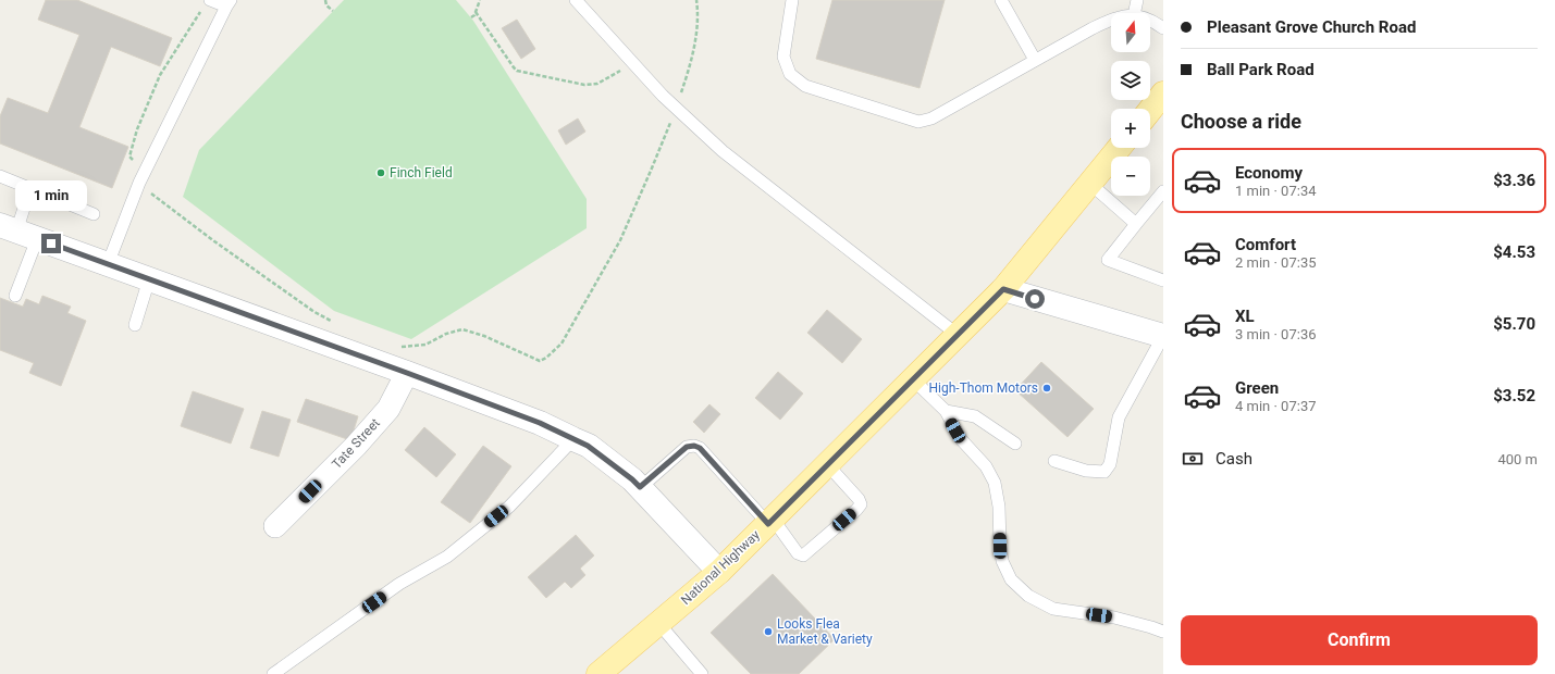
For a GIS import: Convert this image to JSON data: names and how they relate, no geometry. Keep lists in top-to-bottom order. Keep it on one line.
{"streets":{"main road":["National Highway"],"street":["Tate Street"]},"places":["Finch Field","High-Thom Motors","Looks Flea Market & Variety"],"north":"top","page":{"banner":["Pleasant Grove Church Road","Ball Park Road"],"map_buttons":["+","−"],"heading":"Choose a ride","list":[{"name":"Economy","note":"1 min · 07:34","value":"$3.36"},{"name":"Comfort","note":"2 min · 07:35","value":"$4.53"},{"name":"XL","note":"3 min · 07:36","value":"$5.70"},{"name":"Green","note":"4 min · 07:37","value":"$3.52"}],"bubble":"1 min","pay":["Cash","400 m"],"buttons":"Confirm"}}
